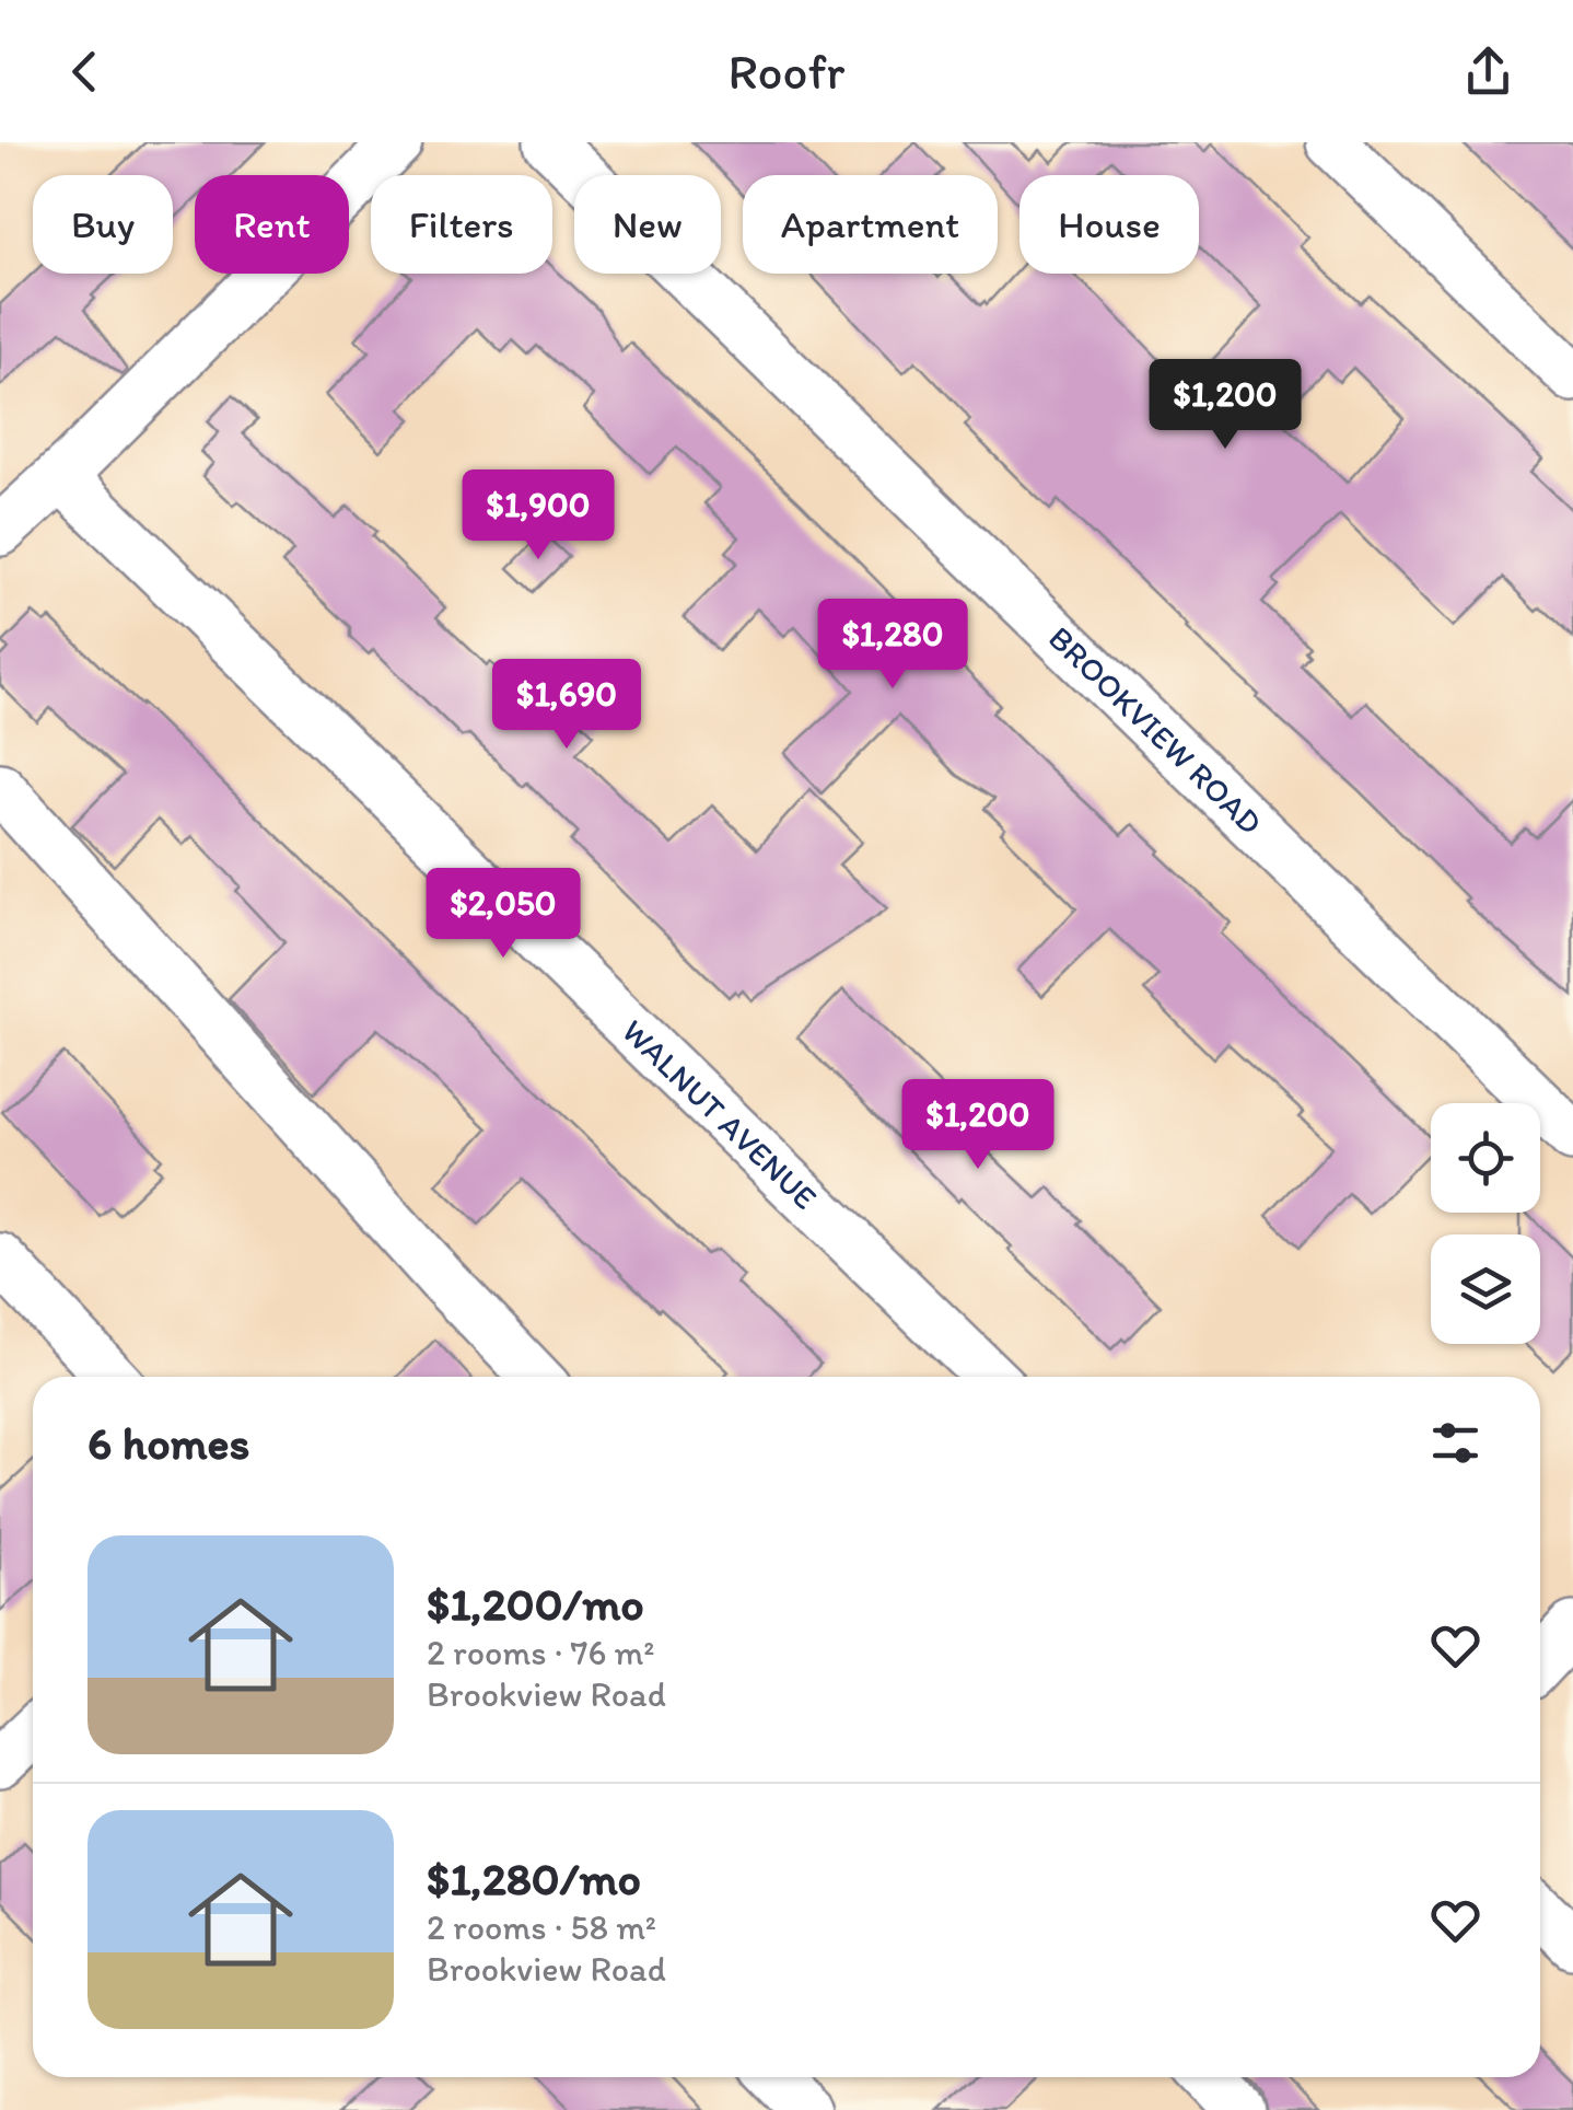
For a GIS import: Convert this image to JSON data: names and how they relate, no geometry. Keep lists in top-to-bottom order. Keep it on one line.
{"streets":{"street":["BROOKVIEW ROAD","WALNUT AVENUE"]},"page":{"header":"Roofr","chip":["Buy","Rent","Filters","New","Apartment","House"],"price":["$1,200","$1,900","$1,280","$1,690","$2,050","$1,200"],"heading":"6 homes","list":[{"name":"$1,200/mo","note":"2 rooms · 76 m² · Brookview Road"},{"name":"$1,280/mo","note":"2 rooms · 58 m² · Brookview Road"}]}}
